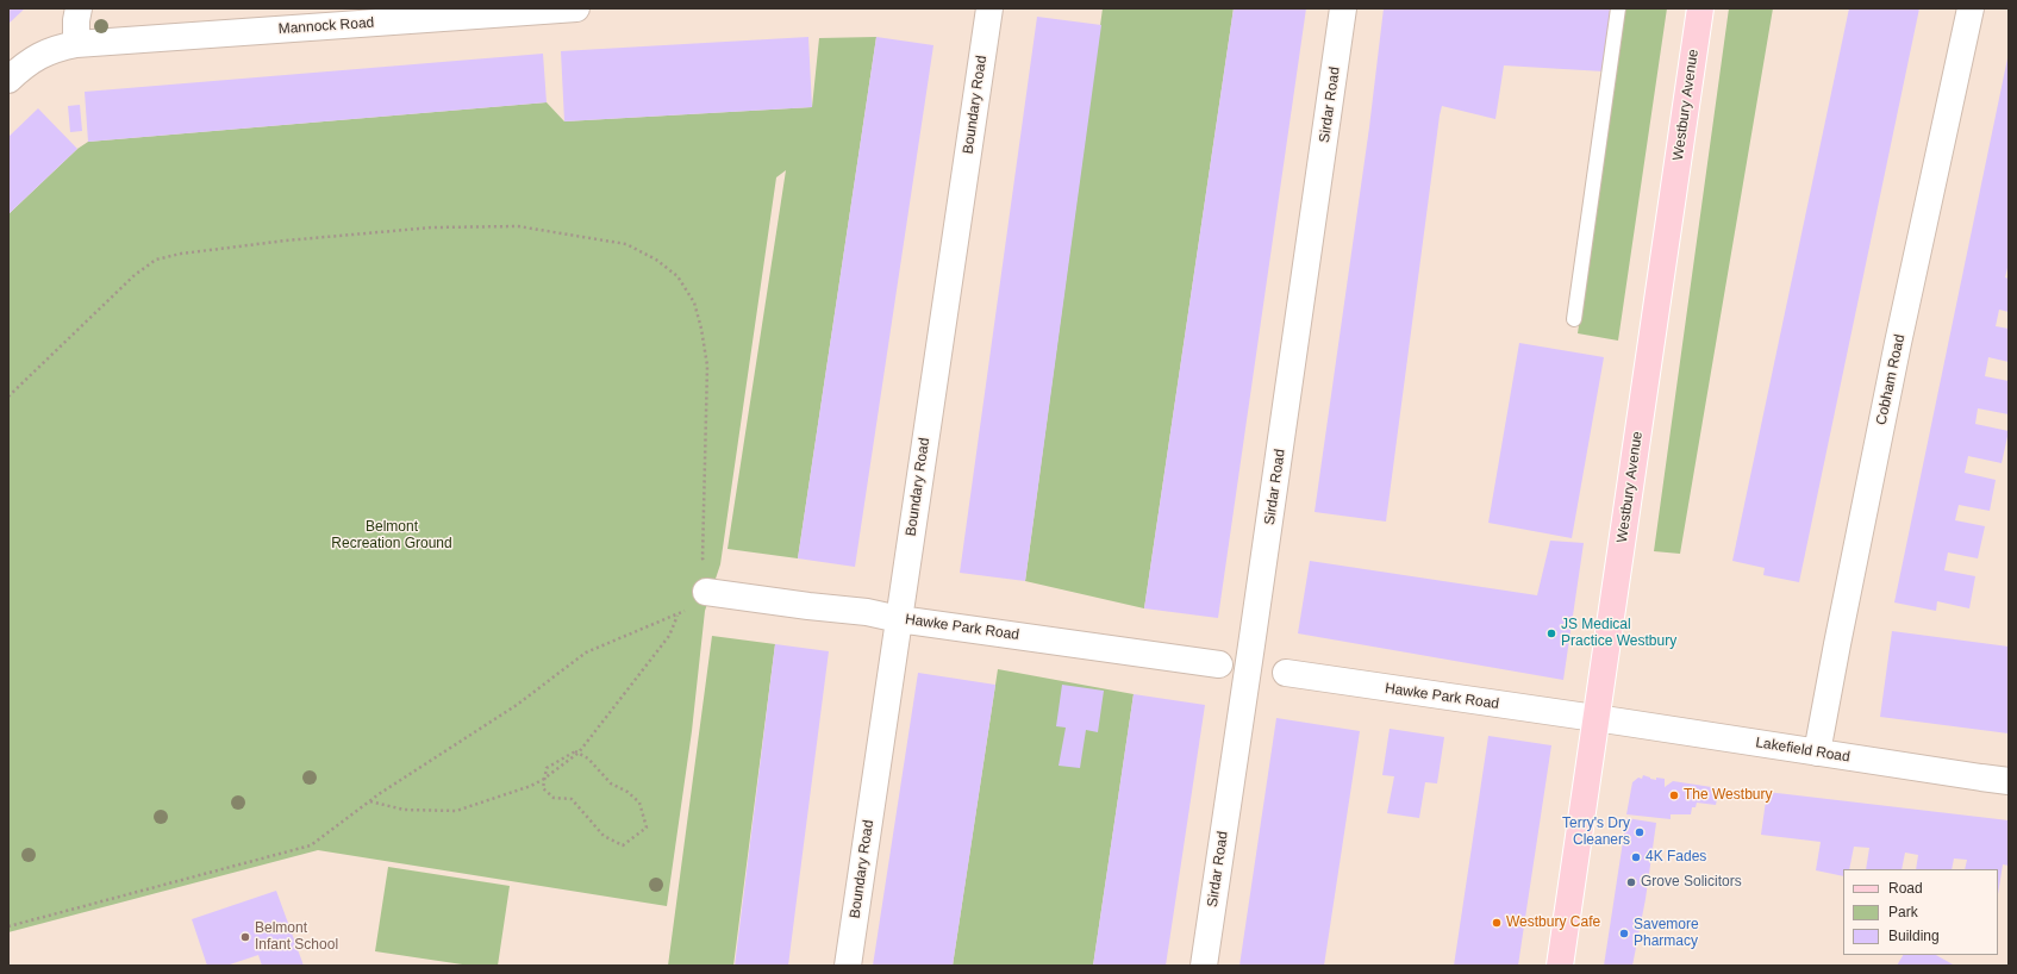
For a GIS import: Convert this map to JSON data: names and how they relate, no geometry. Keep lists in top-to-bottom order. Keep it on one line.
{"streets":{"main road":["Westbury Avenue"],"street":["Mannock Road","Boundary Road","Sirdar Road","Cobham Road","Hawke Park Road","Lakefield Road"]},"crossings":[["Boundary Road","Hawke Park Road"],["Westbury Avenue","Hawke Park Road"],["Westbury Avenue","Lakefield Road"],["Cobham Road","Lakefield Road"],["Hawke Park Road","Lakefield Road"]],"parks":["Belmont Recreation Ground"],"places":["JS Medical Practice Westbury","The Westbury","Terry's Dry Cleaners","4K Fades","Grove Solicitors","Westbury Cafe","Savemore Pharmacy","Belmont Infant School"],"legend":["Road","Park","Building"]}
